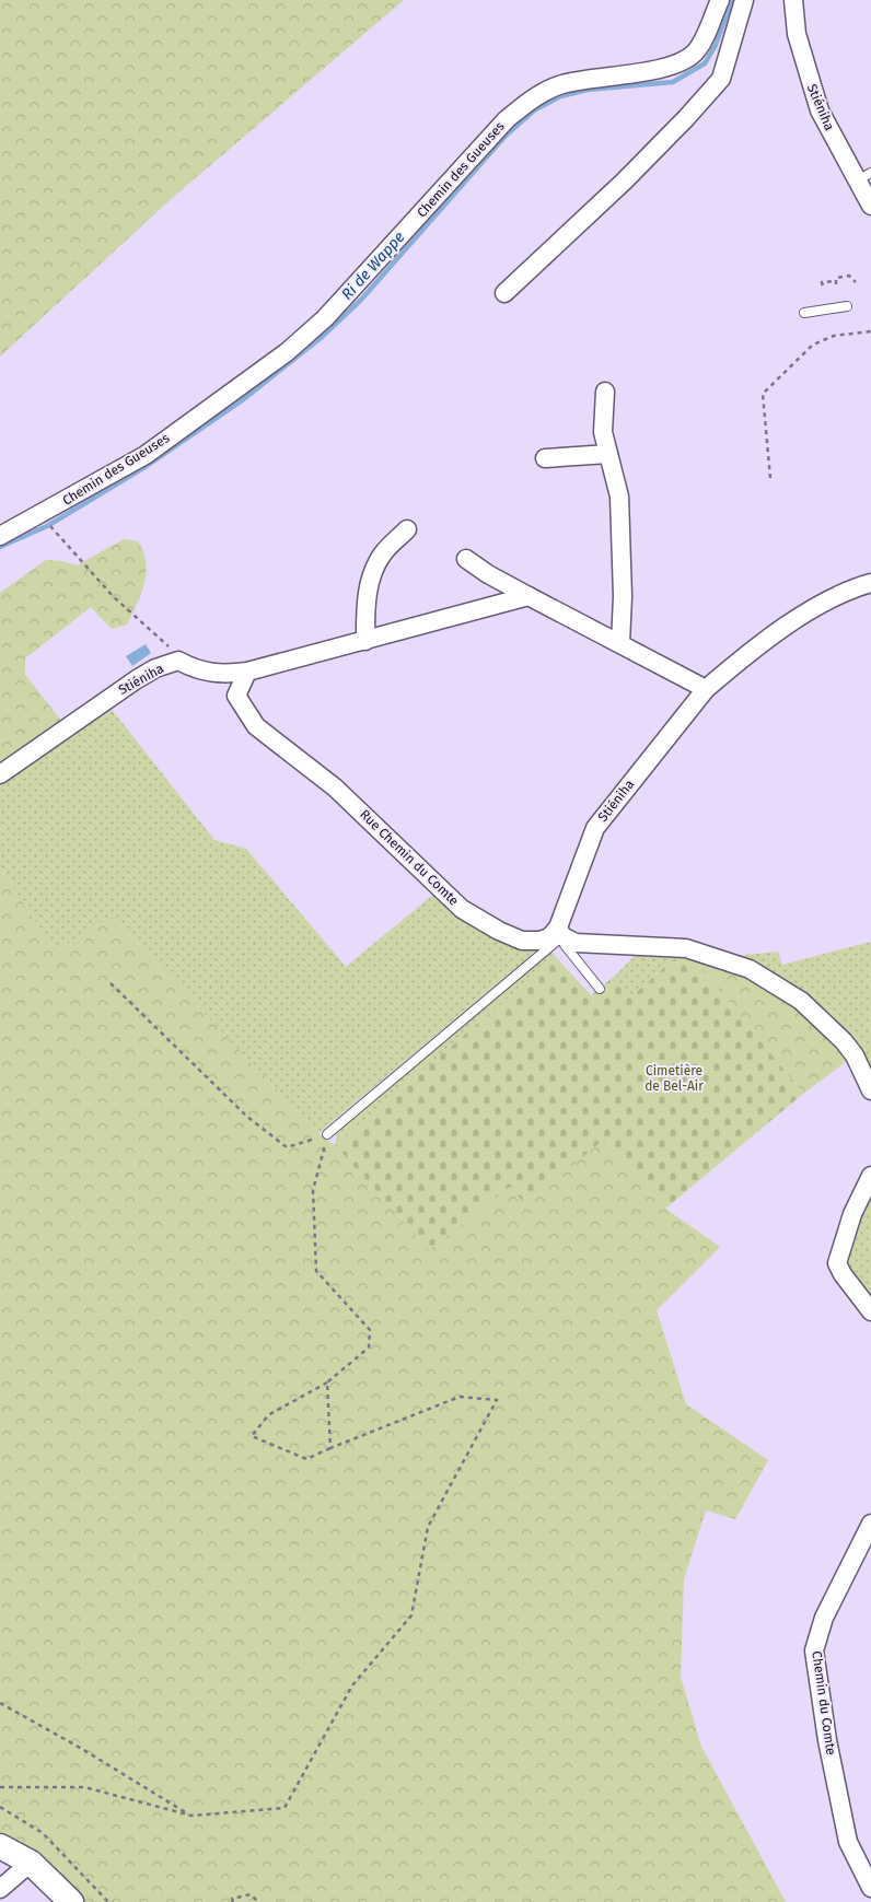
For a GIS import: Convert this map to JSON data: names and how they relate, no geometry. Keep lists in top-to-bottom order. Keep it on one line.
{"streets":{"street":["Stiéniha","Chemin des Gueuses","Rue Chemin du Comte","Chemin du Comte"]},"crossings":[["Stiéniha","Rue Chemin du Comte"]],"water":["Ri de Wappe"],"parks":["Cimetière de Bel-Air"]}
